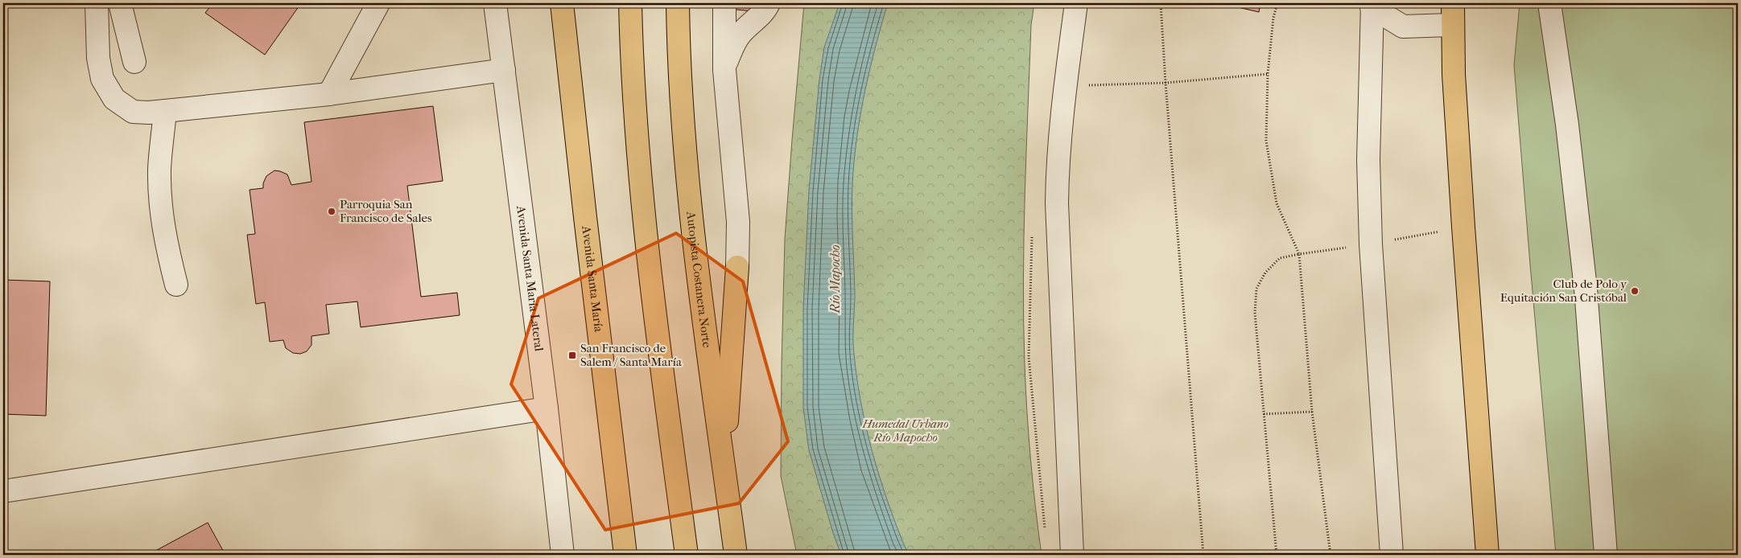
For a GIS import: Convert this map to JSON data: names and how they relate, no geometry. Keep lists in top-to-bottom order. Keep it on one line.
{"streets":{"main road":["Avenida Santa María","Autopista Costanera Norte"],"street":["Avenida Santa María Lateral"]},"water":["Río Mapocho"],"parks":["Humedal Urbano Río Mapocho"],"places":{"other":["Parroquia San Francisco de Sales","Club de Polo y Equitación San Cristóbal"],"transit":["San Francisco de Salem / Santa María"]}}
